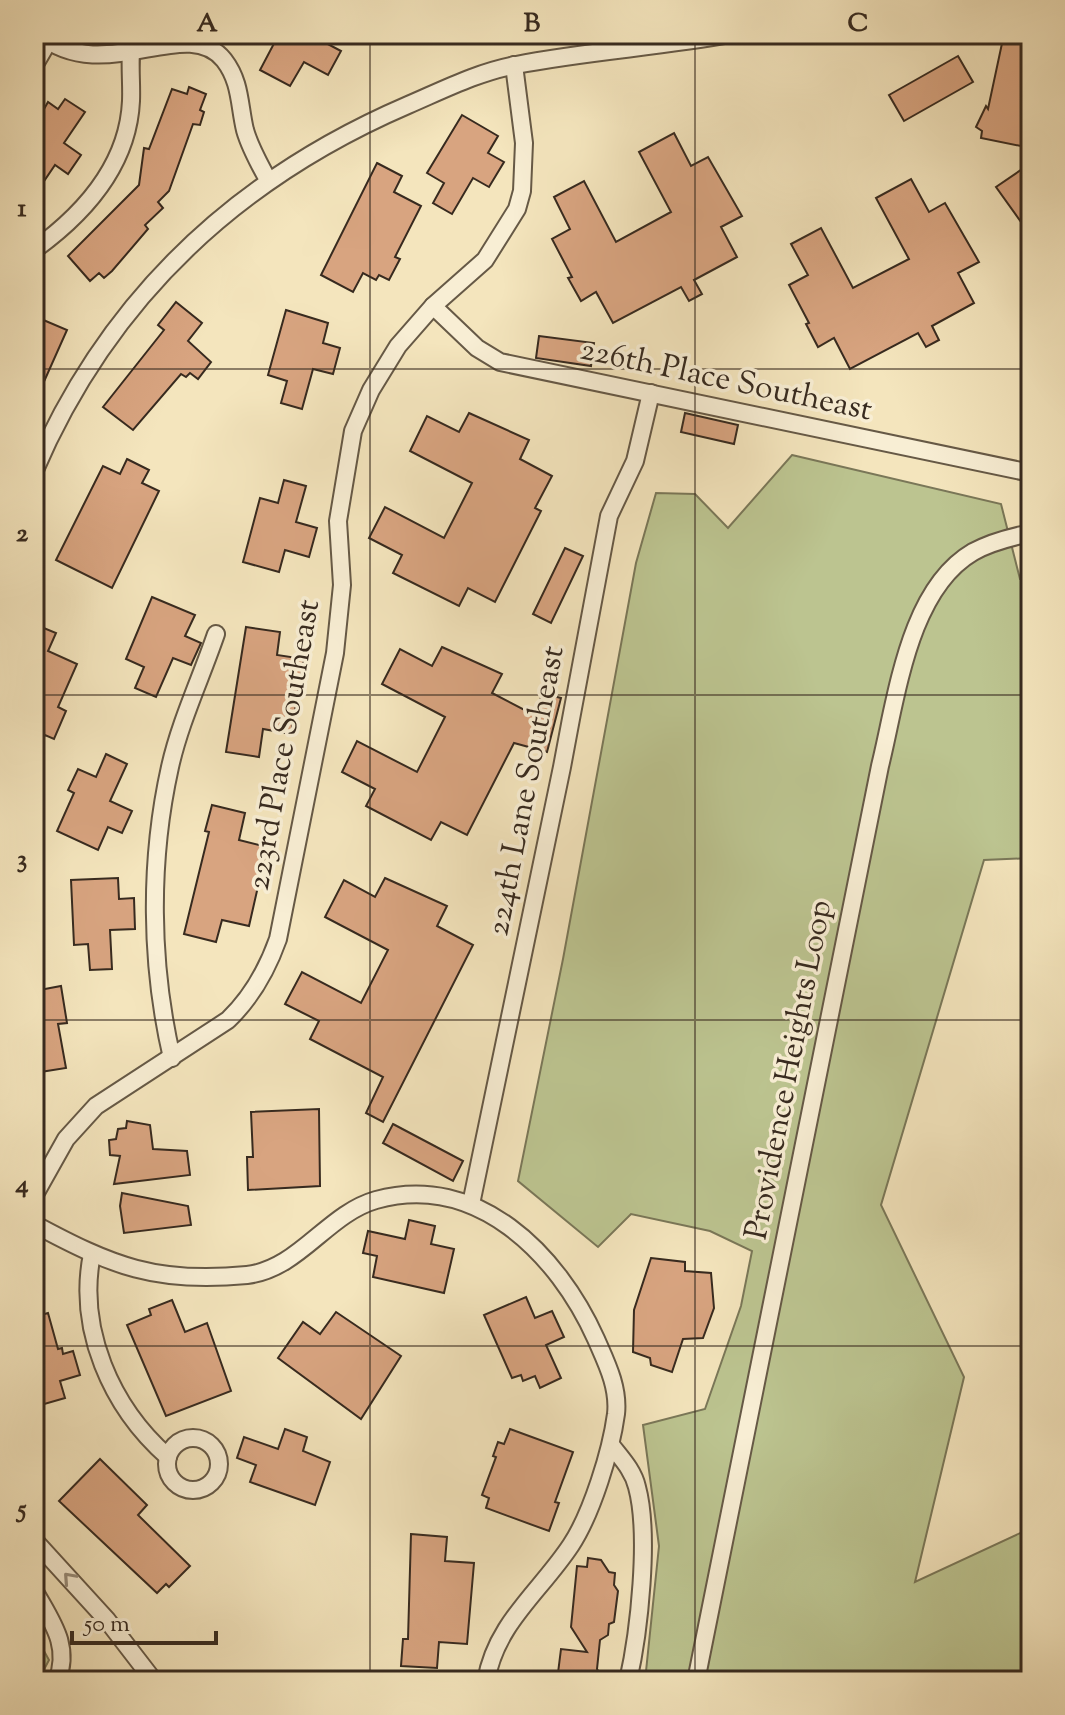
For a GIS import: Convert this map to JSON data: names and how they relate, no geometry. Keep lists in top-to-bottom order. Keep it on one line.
{"streets":{"street":["226th Place Southeast","223rd Place Southeast","224th Lane Southeast","Providence Heights Loop"]},"crossings":[["226th Place Southeast","223rd Place Southeast"],["226th Place Southeast","224th Lane Southeast"]],"scale_bar":"50 m","grid":{"columns":["A","B","C"],"rows":["1","2","3","4","5"]}}
